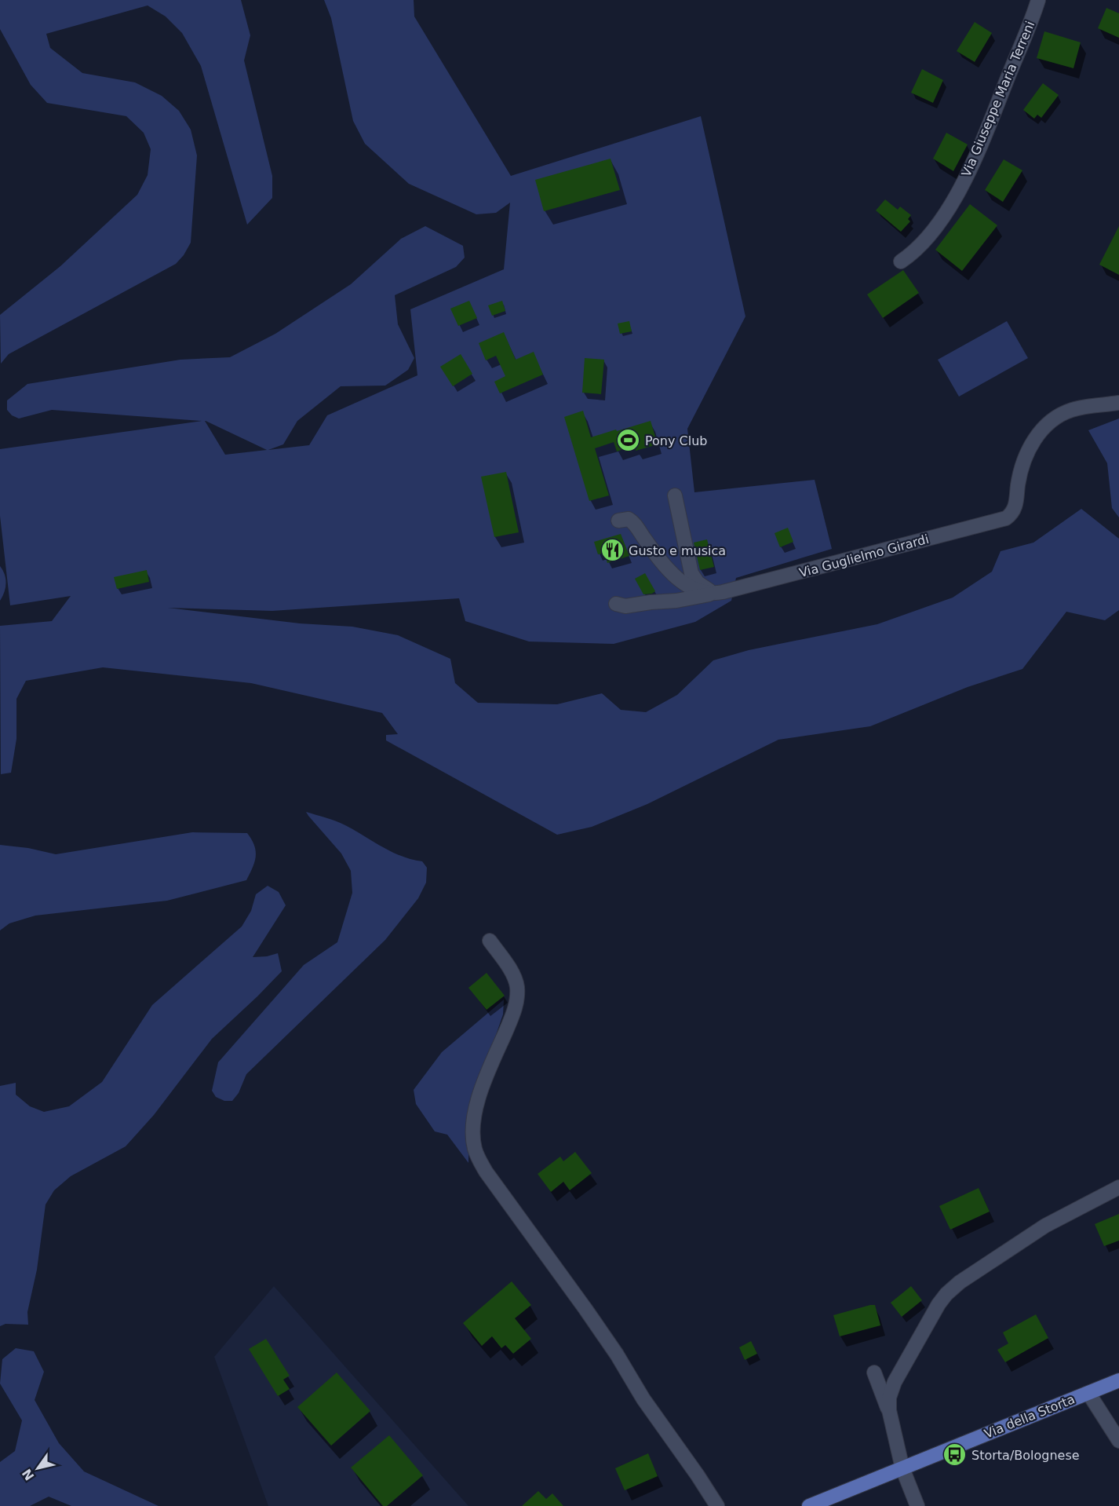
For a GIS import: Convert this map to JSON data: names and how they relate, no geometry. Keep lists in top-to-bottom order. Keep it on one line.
{"streets":{"main road":["Via della Storta"],"street":["Via Giuseppe Maria Terreni","Via Guglielmo Girardi"]},"places":{"sports":["Pony Club"],"restaurant":["Gusto e musica"],"bus stop":["Storta/Bolognese"]},"north":"bottom left"}
